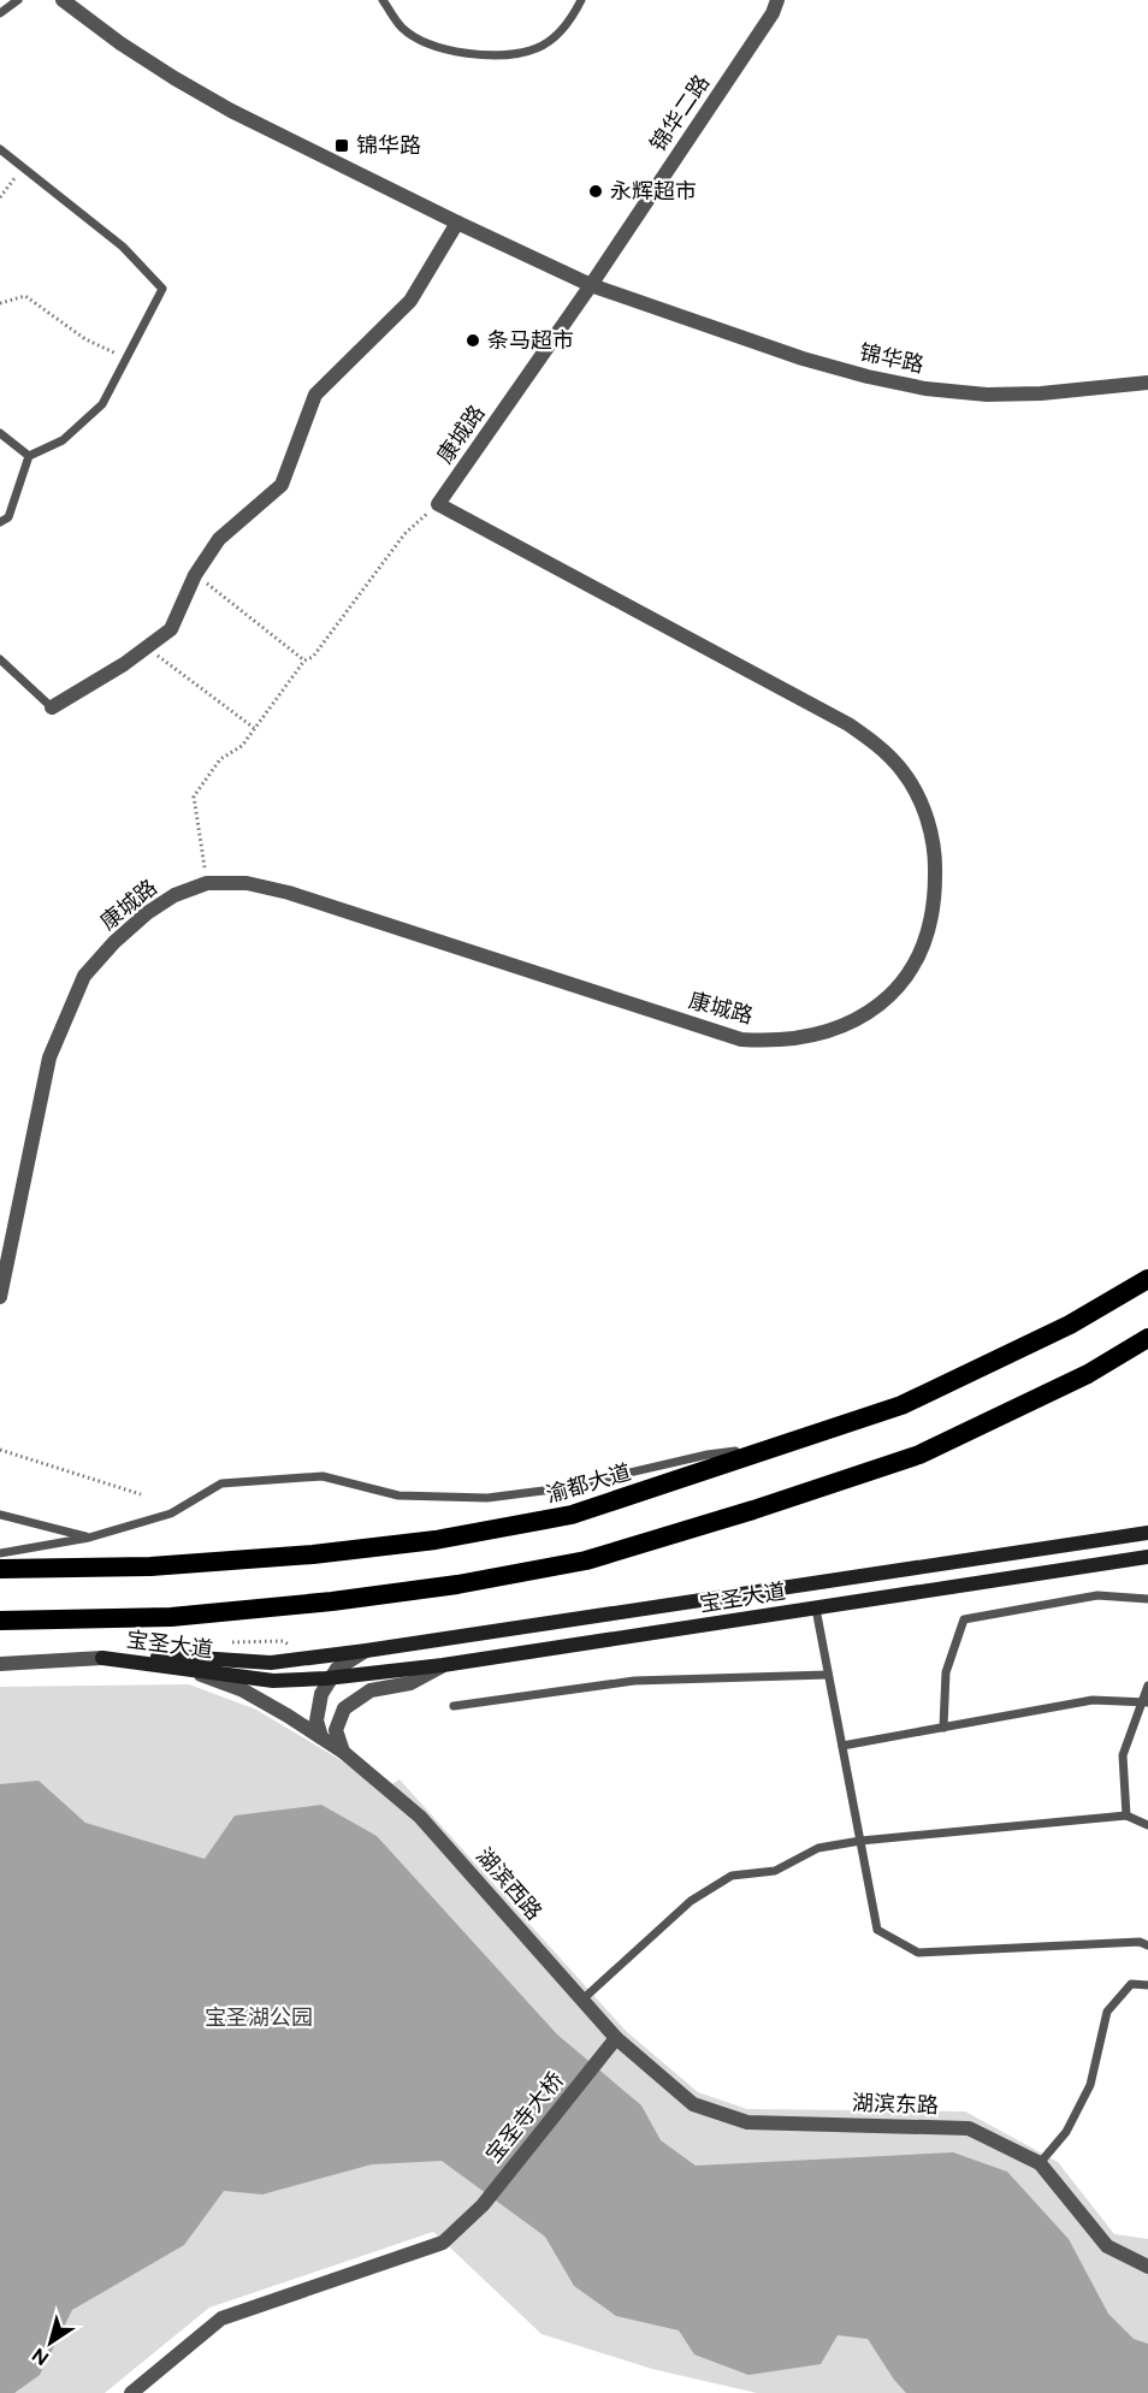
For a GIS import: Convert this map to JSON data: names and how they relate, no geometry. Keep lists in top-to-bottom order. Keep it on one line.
{"streets":{"highway":["渝都大道"],"main road":["宝圣大道"],"street":["锦华二路","锦华路","康城路","湖滨西路","湖滨东路","宝圣寺大桥"]},"crossings":[["锦华二路","锦华路"],["锦华二路","康城路"],["锦华路","康城路"],["宝圣大道","湖滨西路"],["湖滨西路","湖滨东路"],["湖滨西路","宝圣寺大桥"],["湖滨东路","宝圣寺大桥"]],"parks":["宝圣湖公园"],"places":{"transit":["锦华路"],"other":["永辉超市","条马超市"]},"north":"bottom left"}
